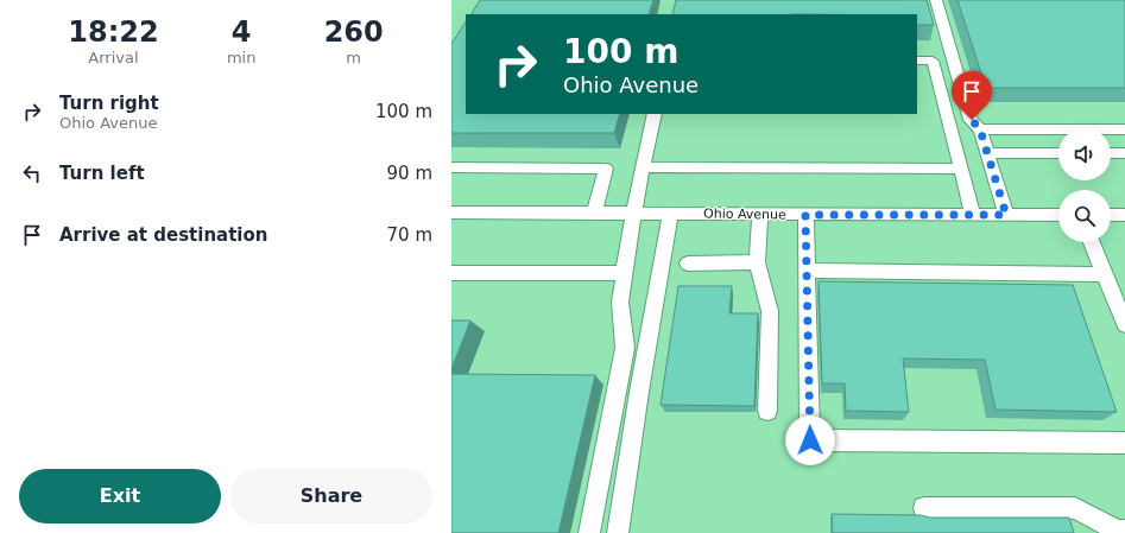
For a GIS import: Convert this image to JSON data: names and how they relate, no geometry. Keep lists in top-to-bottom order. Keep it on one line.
{"streets":{"street":["Ohio Avenue"]},"page":{"eta":["18:22","Arrival","4","min","260","m"],"turn":["100 m","Ohio Avenue"],"list":[{"name":"Turn right","note":"Ohio Avenue","value":"100 m"},{"name":"Turn left","value":"90 m"},{"name":"Arrive at destination","value":"70 m"}],"buttons":["Exit","Share"]}}
